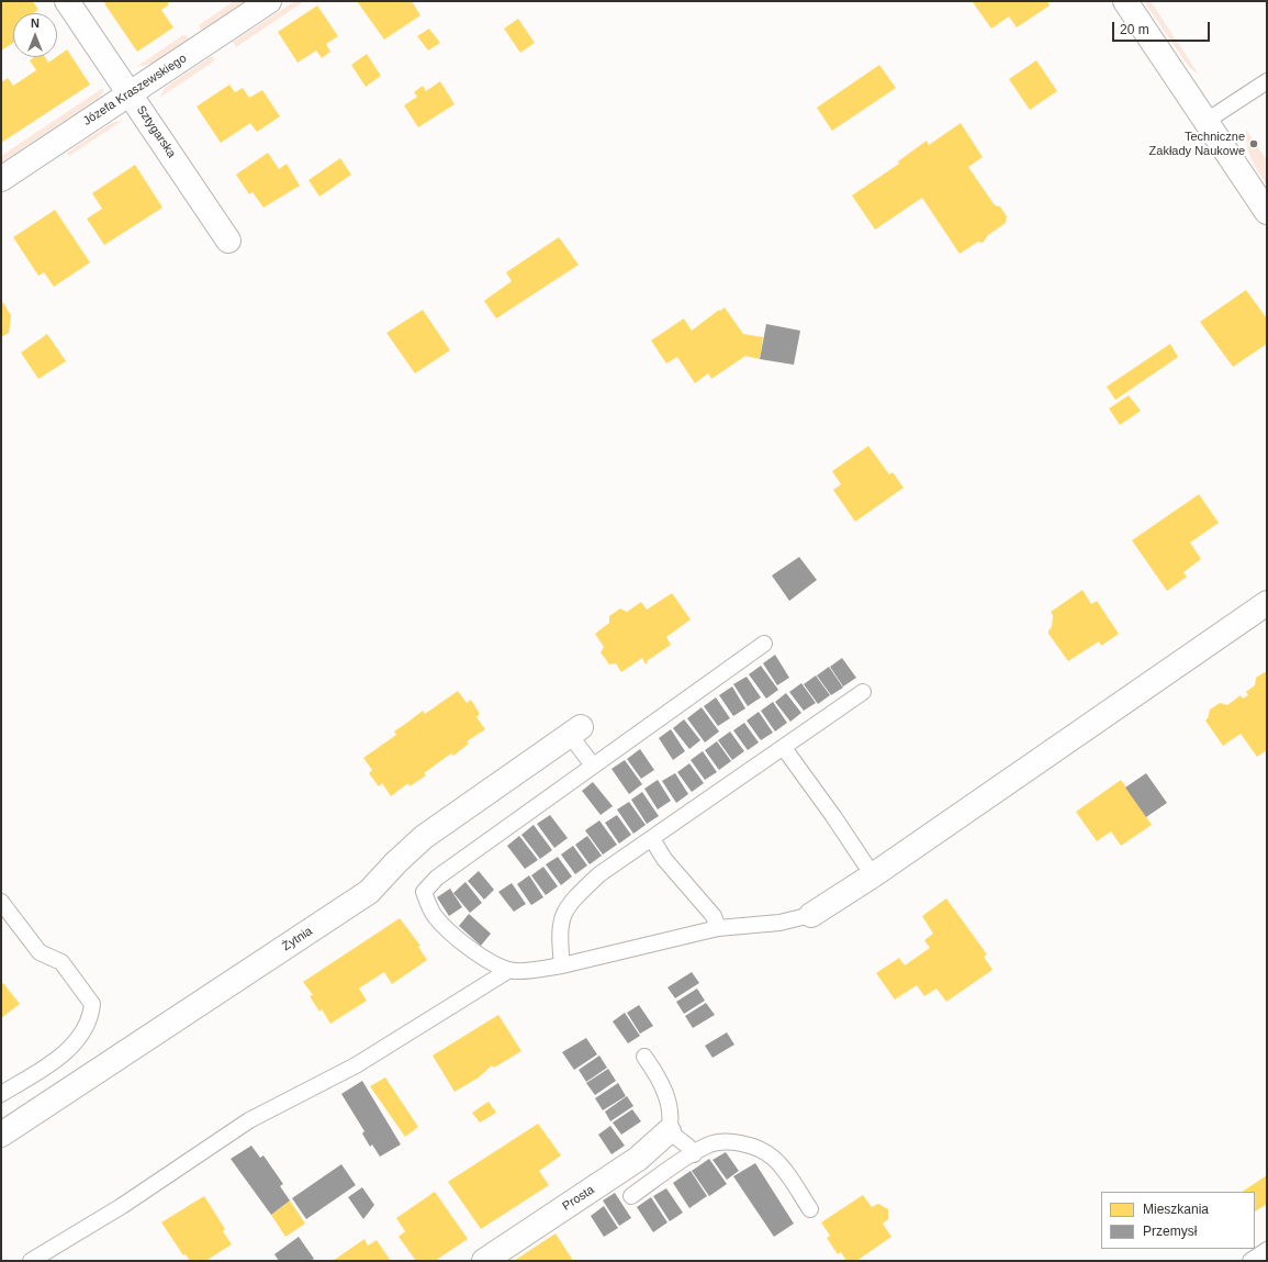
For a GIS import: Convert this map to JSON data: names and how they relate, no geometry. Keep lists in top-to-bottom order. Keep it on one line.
{"streets":{"street":["Józefa Kraszewskiego","Sztygarska","Żytnia","Prosta"]},"crossings":[["Józefa Kraszewskiego","Sztygarska"]],"places":["Techniczne Zakłady Naukowe"],"legend":["Mieszkania","Przemysł"],"scale_bar":"20 m","north":"top"}
